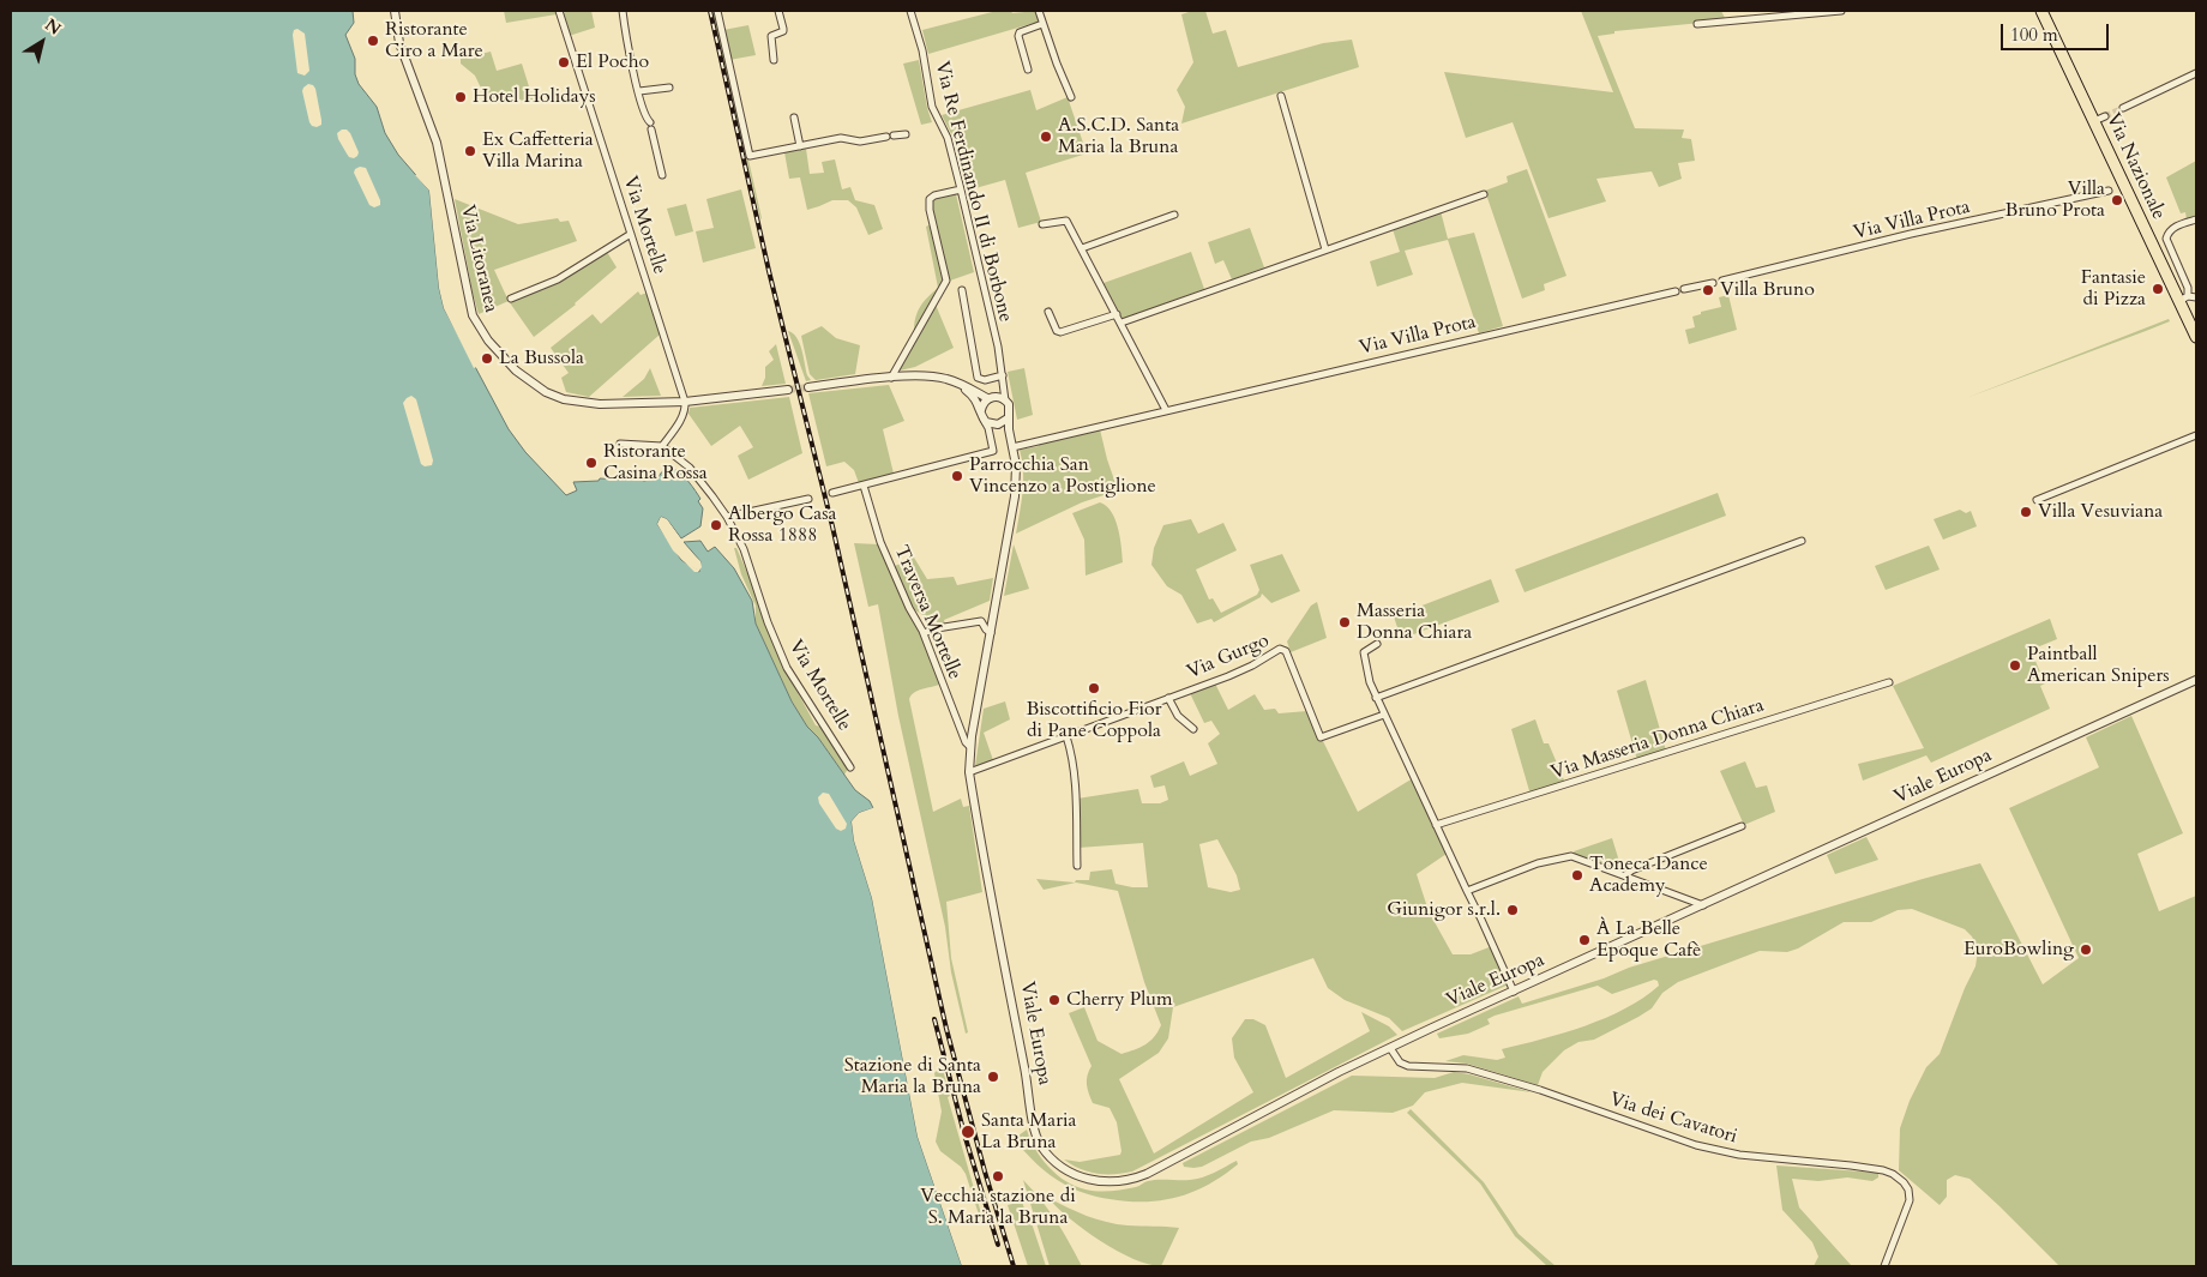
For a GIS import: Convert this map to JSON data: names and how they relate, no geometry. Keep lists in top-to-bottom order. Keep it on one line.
{"streets":{"main road":["Via Nazionale"],"street":["Via Re Ferdinando II di Borbone","Via Villa Prota","Via Mortelle","Via Litoranea","Traversa Mortelle","Via Gurgo","Via Masseria Donna Chiara","Viale Europa","Via dei Cavatori"]},"crossings":[["Via Re Ferdinando II di Borbone","Viale Europa"],["Via Villa Prota","Viale Europa"],["Via Mortelle","Via Litoranea"],["Traversa Mortelle","Viale Europa"],["Via Gurgo","Viale Europa"],["Viale Europa","Via dei Cavatori"]],"places":["Ristorante Ciro a Mare","El Pocho","Hotel Holidays","A.S.C.D. Santa Maria la Bruna","Ex Caffetteria Villa Marina","Villa Bruno Prota","Fantasie di Pizza","Villa Bruno","La Bussola","Ristorante Casina Rossa","Parrocchia San Vincenzo a Postiglione","Villa Vesuviana","Albergo Casa Rossa 1888","Masseria Donna Chiara","Paintball American Snipers","Biscottificio Fior di Pane Coppola","Toneca Dance Academy","Giunigor s.r.l.","À La Belle Epoque Cafè","EuroBowling","Cherry Plum","Stazione di Santa Maria la Bruna","Santa Maria La Bruna","Vecchia stazione di S. Maria la Bruna"],"scale_bar":"100 m","north":"top right"}
